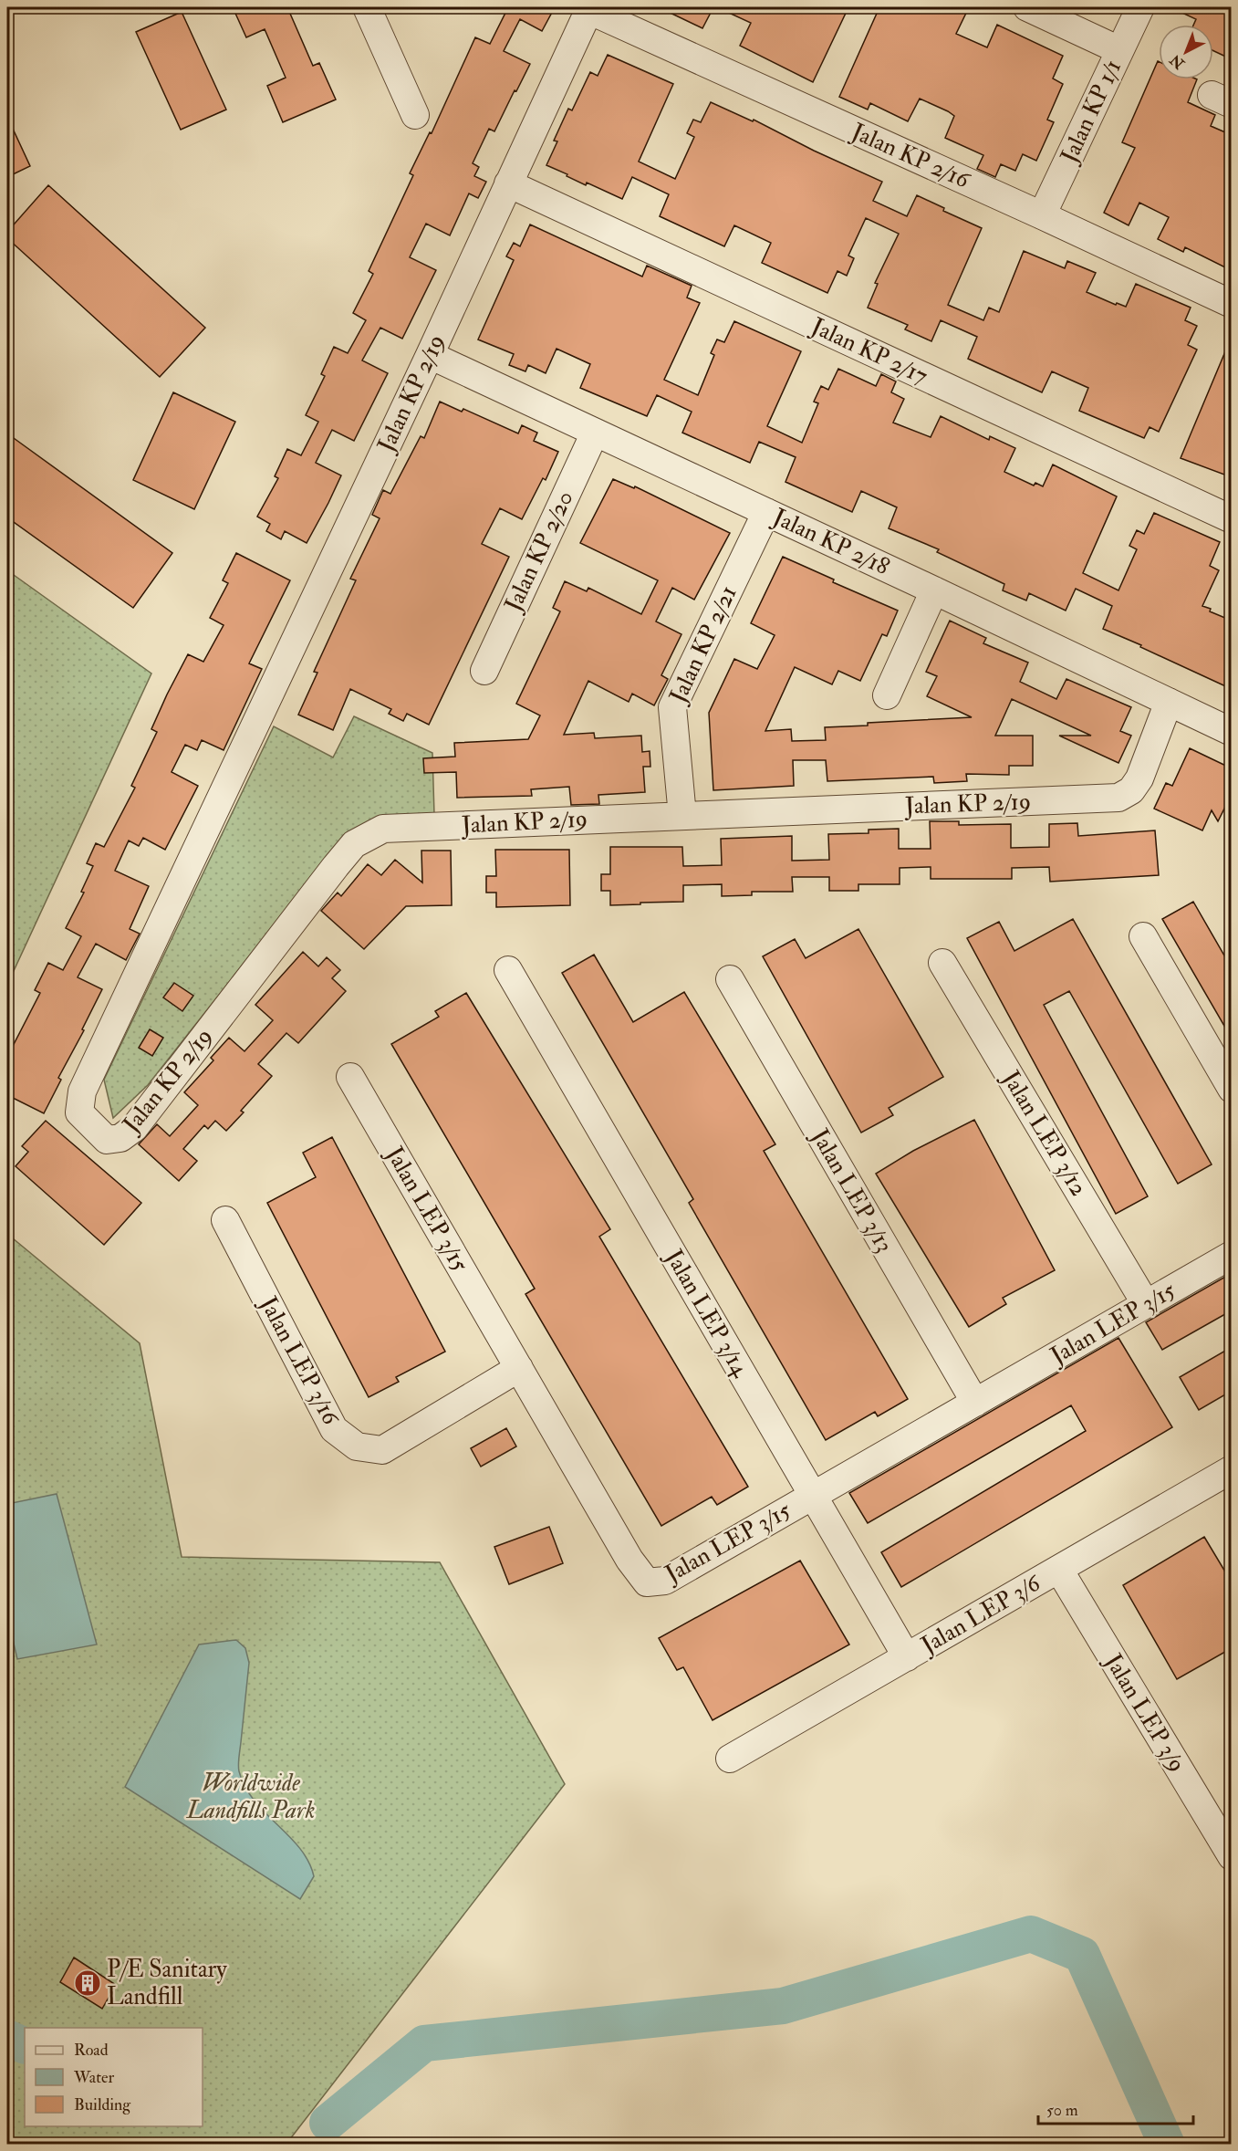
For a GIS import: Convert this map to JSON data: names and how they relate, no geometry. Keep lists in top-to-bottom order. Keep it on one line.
{"streets":{"street":["Jalan KP 1/1","Jalan KP 2/16","Jalan KP 2/17","Jalan KP 2/19","Jalan KP 2/18","Jalan KP 2/20","Jalan KP 2/21","Jalan LEP 3/12","Jalan LEP 3/13","Jalan LEP 3/15","Jalan LEP 3/14","Jalan LEP 3/16","Jalan LEP 3/6","Jalan LEP 3/9"]},"crossings":[["Jalan KP 1/1","Jalan KP 2/16"],["Jalan KP 2/16","Jalan KP 2/19"],["Jalan KP 2/17","Jalan KP 2/19"],["Jalan KP 2/19","Jalan KP 2/18"],["Jalan KP 2/19","Jalan KP 2/21"],["Jalan KP 2/18","Jalan KP 2/20"],["Jalan KP 2/18","Jalan KP 2/21"],["Jalan LEP 3/12","Jalan LEP 3/15"],["Jalan LEP 3/13","Jalan LEP 3/15"],["Jalan LEP 3/15","Jalan LEP 3/14"],["Jalan LEP 3/15","Jalan LEP 3/16"],["Jalan LEP 3/14","Jalan LEP 3/6"],["Jalan LEP 3/6","Jalan LEP 3/9"]],"parks":["Worldwide Landfills Park"],"places":{"building":["P/E Sanitary Landfill"]},"legend":["Road","Water","Building"],"scale_bar":"50 m","north":"bottom left"}
